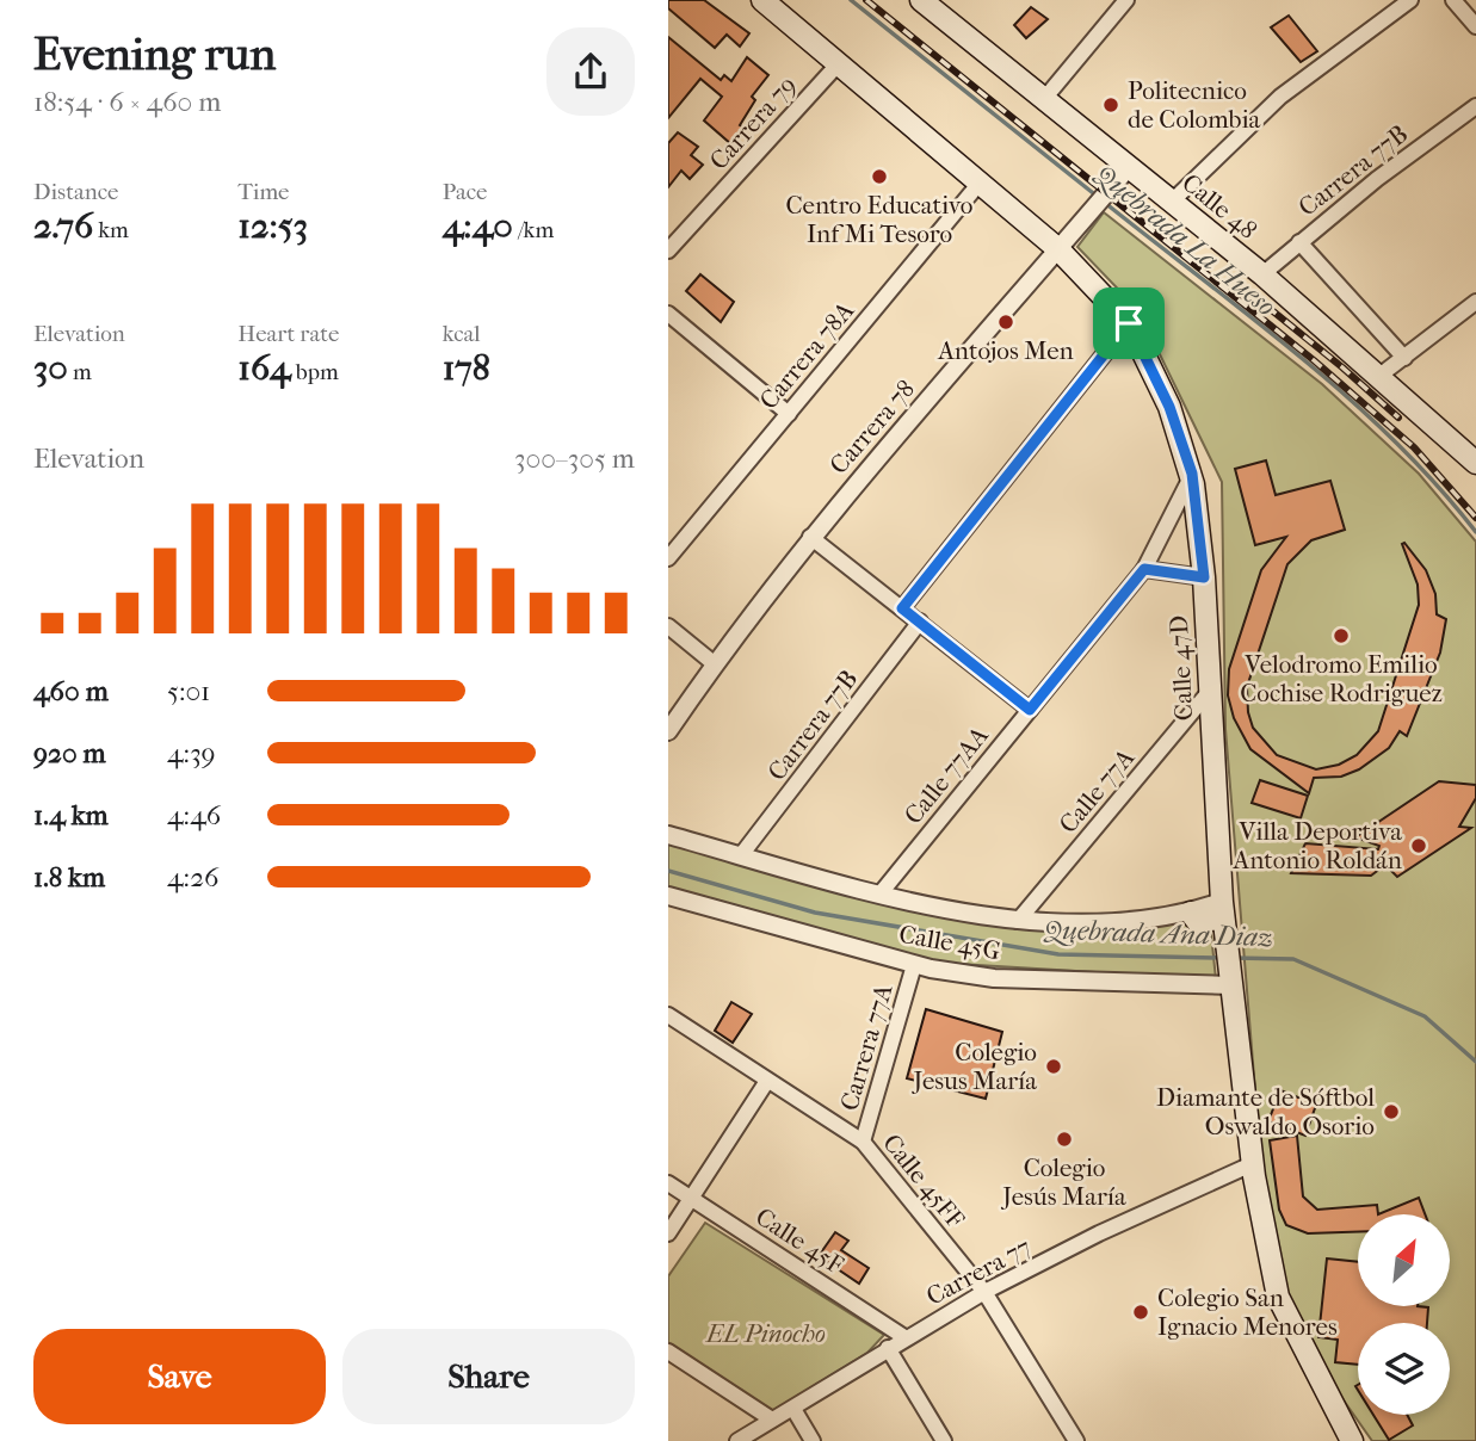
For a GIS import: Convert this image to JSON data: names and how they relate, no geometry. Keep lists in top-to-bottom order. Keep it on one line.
{"streets":{"main road":["Calle 48","Calle 47D"],"street":["Carrera 79","Carrera 77B","Carrera 78A","Carrera 78","Calle 77AA","Calle 77A","Calle 45G","Carrera 77A","Calle 45FF","Calle 45F","Carrera 77"]},"crossings":[["Carrera 79","Calle 47D"],["Carrera 77B","Calle 48"],["Carrera 77B","Calle 45G"],["Calle 48","Carrera 78"],["Carrera 78A","Calle 47D"],["Carrera 78","Calle 47D"],["Calle 47D","Calle 77AA"],["Calle 47D","Calle 77A"],["Calle 47D","Calle 45G"],["Calle 47D","Carrera 77"],["Calle 77AA","Calle 45G"],["Calle 77A","Calle 45G"],["Calle 45G","Carrera 77A"],["Carrera 77A","Calle 45FF"],["Calle 45FF","Carrera 77"],["Calle 45F","Carrera 77"]],"water":["Quebrada La Hueso","Quebrada Ana Diaz"],"parks":["EL Pinocho"],"places":["Politecnico de Colombia","Centro Educativo Inf Mi Tesoro","Antojos Men","Velodromo Emilio Cochise Rodriguez","Villa Deportiva Antonio Roldán","Colegio Jesus María","Diamante de Sóftbol Oswaldo Osorio","Colegio Jesús María","Colegio San Ignacio Menores"],"north":"top right","page":{"heading":["Evening run","18:54 · 6 × 460 m"],"stats":[["Distance","2.76 km"],["Time","12:53"],["Pace","4:40 /km"],["Elevation","30 m"],["Heart rate","164 bpm"],["kcal","178"]],"chart":["Elevation","300–305 m"],"list":[{"name":"460 m","note":"5:01"},{"name":"920 m","note":"4:39"},{"name":"1.4 km","note":"4:46"},{"name":"1.8 km","note":"4:26"}],"buttons":["Save","Share"]}}
